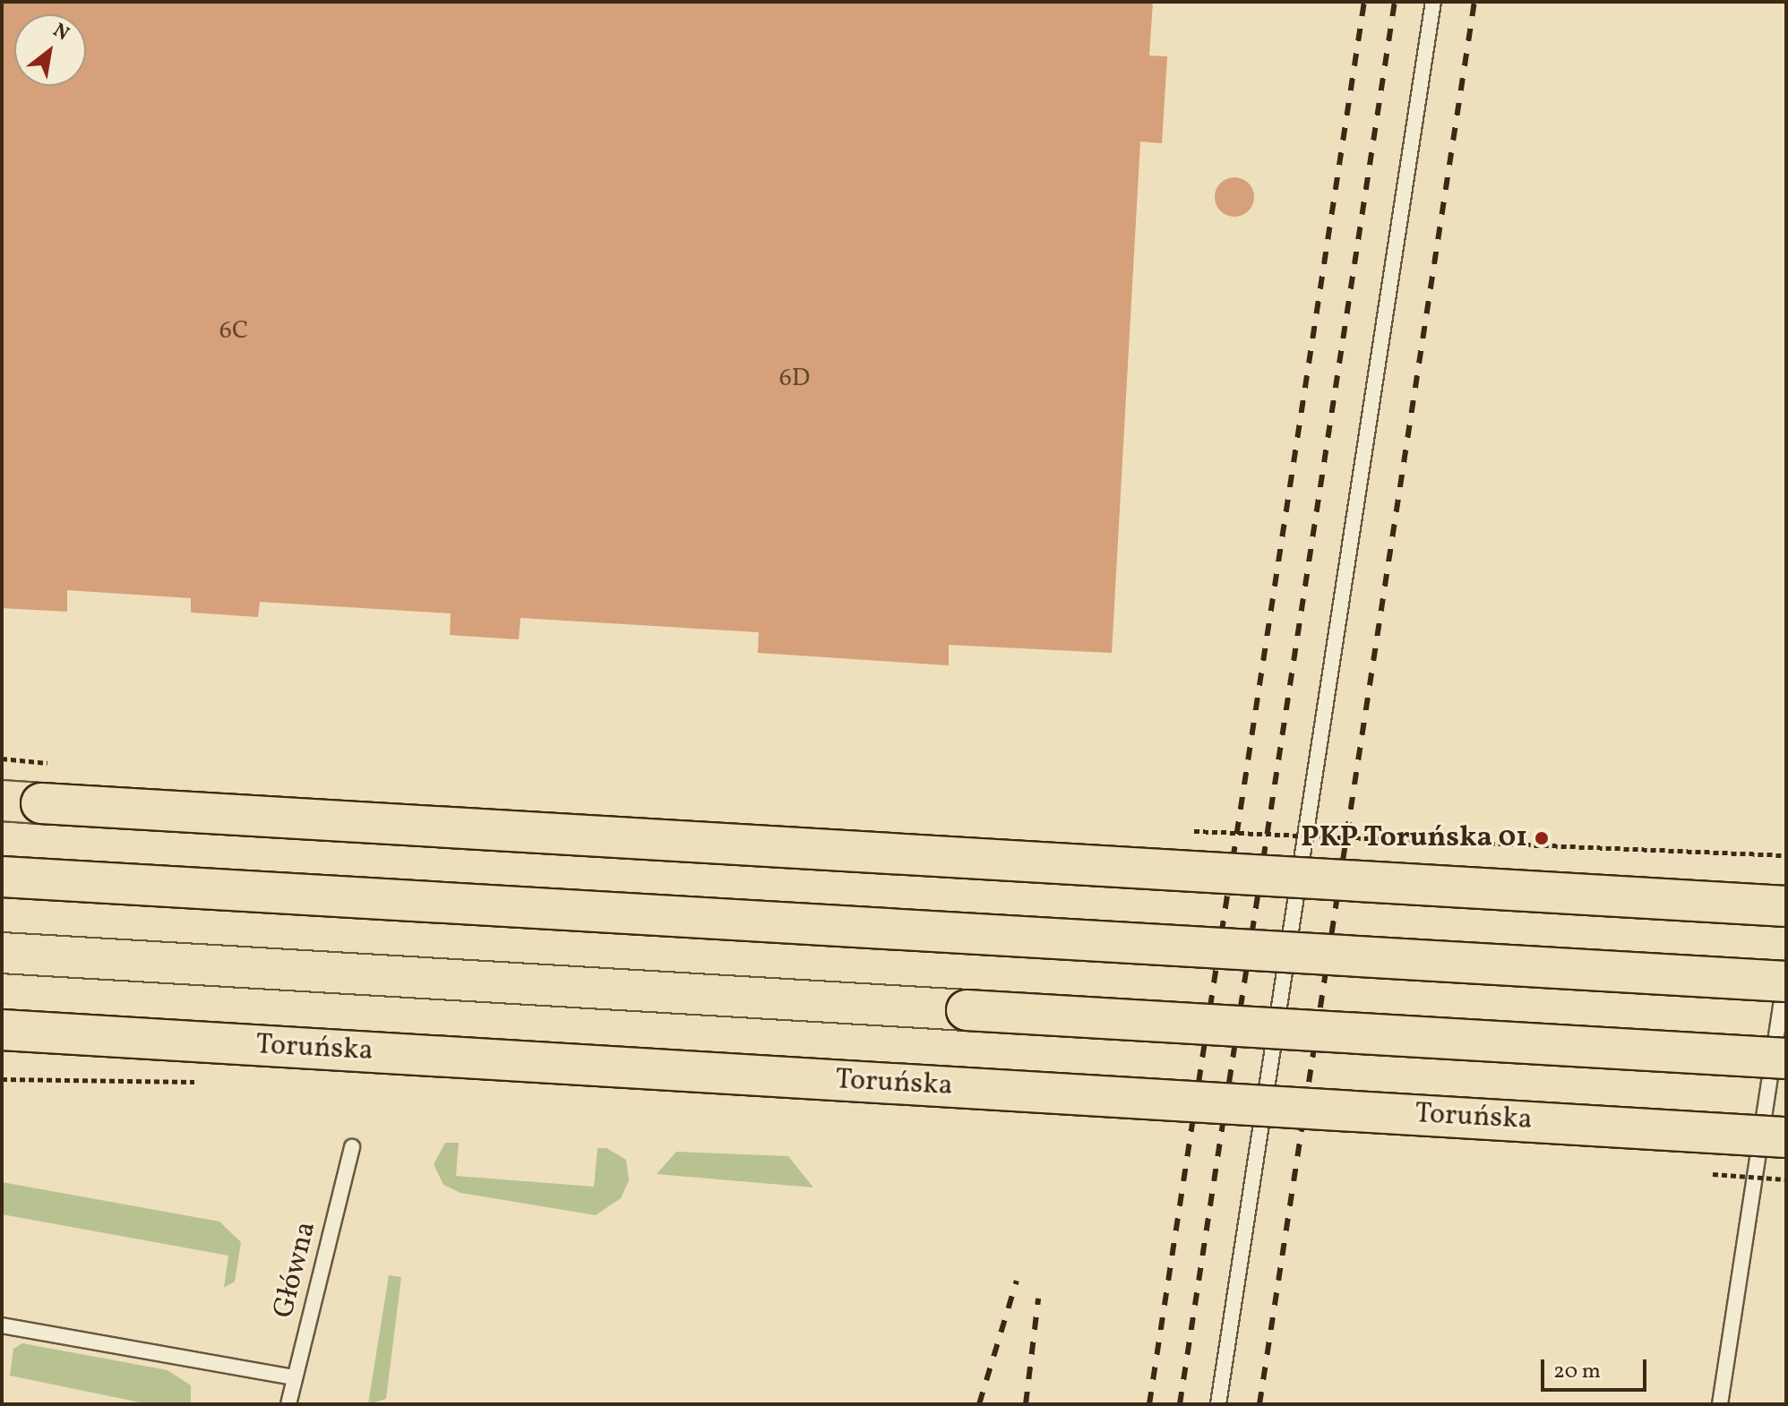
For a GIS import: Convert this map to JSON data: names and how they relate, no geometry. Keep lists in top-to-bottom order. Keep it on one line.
{"streets":{"main road":["Toruńska"],"lane":["Główna"]},"places":["PKP Toruńska 01"],"house_numbers":["6C","6D"],"scale_bar":"20 m","north":"top right"}
